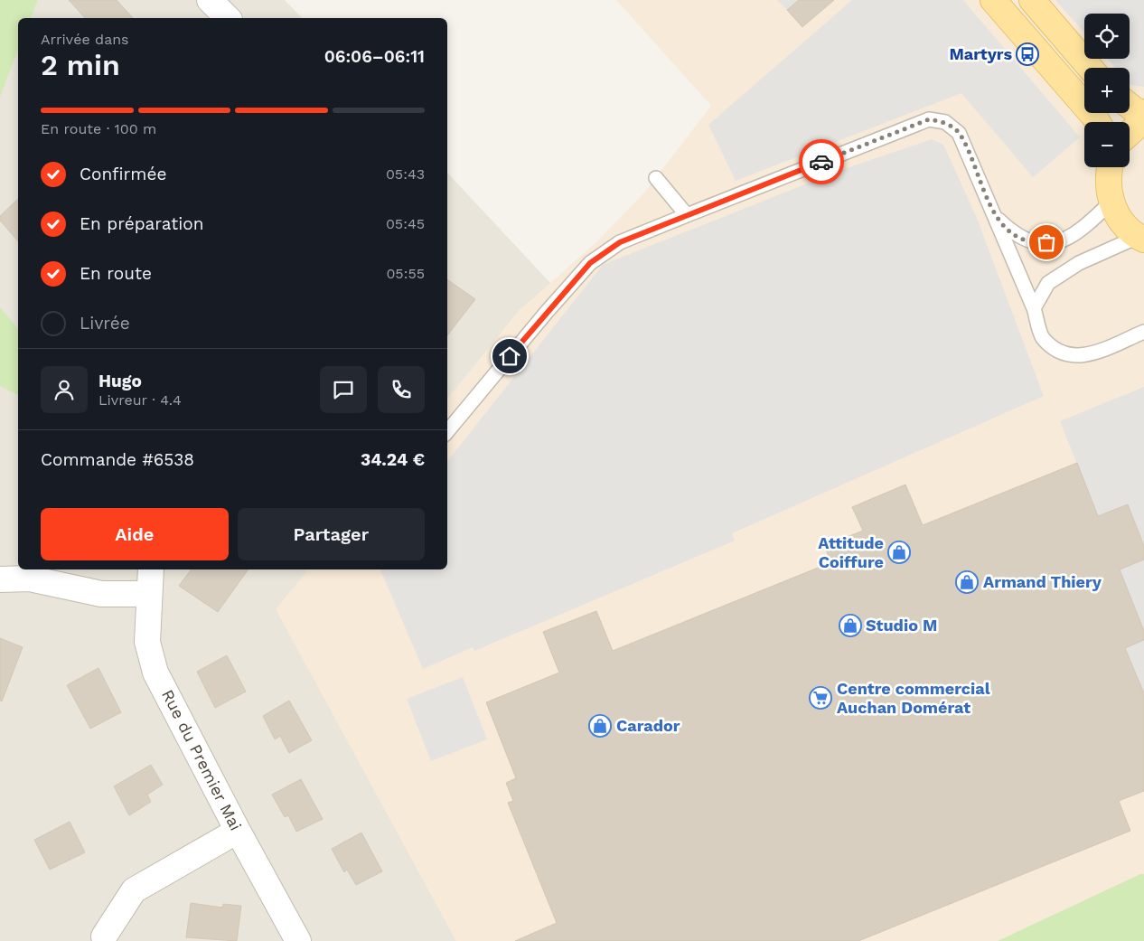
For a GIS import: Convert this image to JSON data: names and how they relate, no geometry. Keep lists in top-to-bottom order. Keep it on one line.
{"streets":{"street":["Rue du Premier Mai"]},"places":{"bus stop":["Martyrs"],"shop":["Attitude Coiffure","Armand Thiery","Studio M","Carador"],"supermarket":["Centre commercial Auchan Domérat"]},"page":{"map_buttons":["+","−"],"heading":["2 min","Arrivée dans","06:06–06:11"],"panel":["Hugo","Livreur · 4.4","Commande #6538","34.24 €"],"bar":"En route · 100 m","list":[["Confirmée","05:43"],["En préparation","05:45"],["En route","05:55"],"Livrée"],"buttons":["Aide","Partager"]}}
